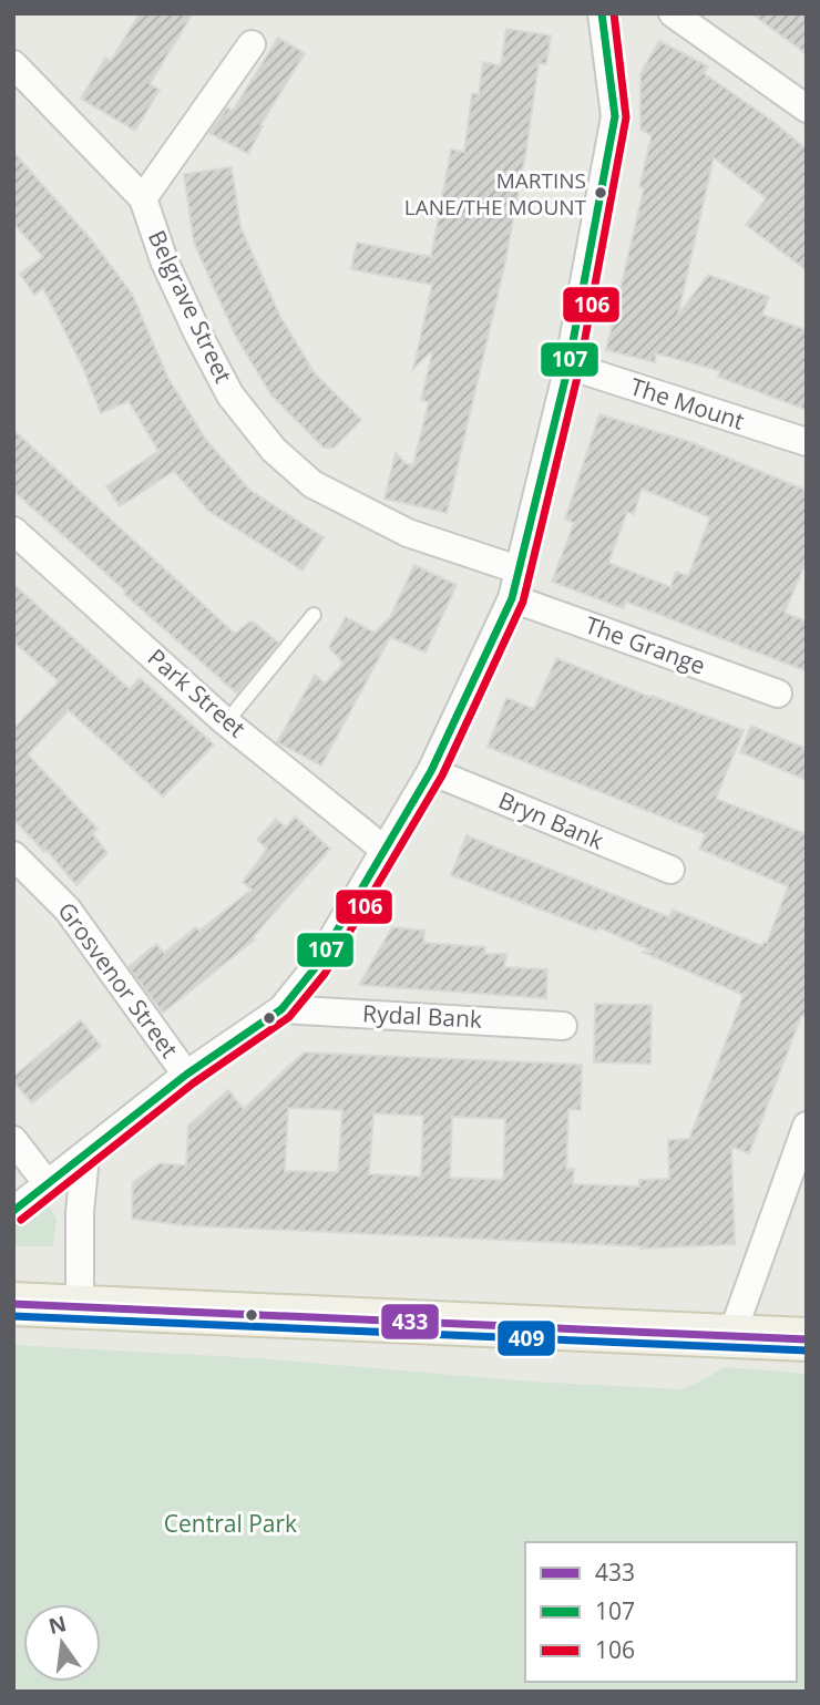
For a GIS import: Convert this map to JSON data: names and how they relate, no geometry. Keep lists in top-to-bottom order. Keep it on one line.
{"streets":{"street":["Belgrave Street","The Mount","The Grange","Park Street","Bryn Bank","Grosvenor Street","Rydal Bank"]},"parks":["Central Park"],"places":["MARTINS LANE/THE MOUNT"],"lines":["transit line 107","transit line 106","transit line 433","transit line 409"],"legend":["433","107","106"],"north":"top"}
